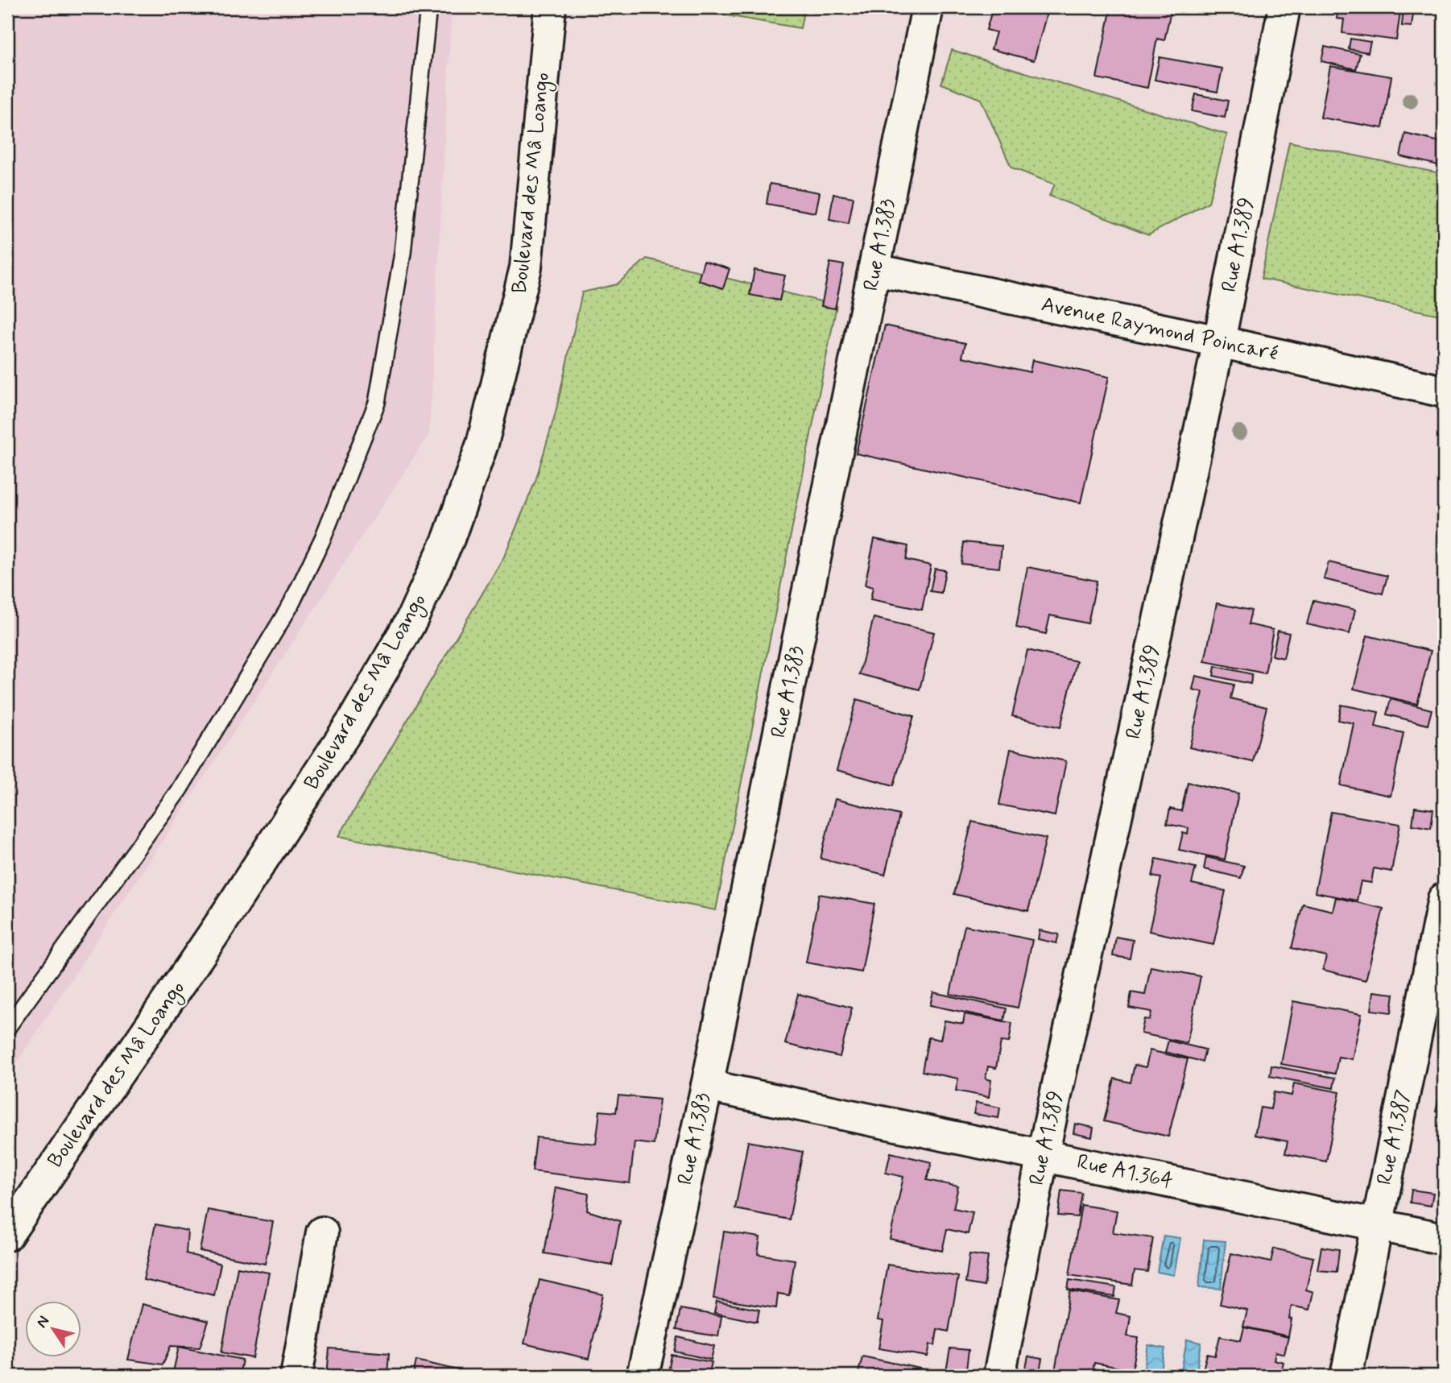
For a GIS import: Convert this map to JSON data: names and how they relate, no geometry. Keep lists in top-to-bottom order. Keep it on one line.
{"streets":{"street":["Boulevard des Mâ Loango","Rue A1.383","Rue A1.389","Avenue Raymond Poincaré","Rue A1.387","Rue A1.364"]},"crossings":[["Rue A1.383","Avenue Raymond Poincaré"],["Rue A1.383","Rue A1.364"],["Rue A1.389","Avenue Raymond Poincaré"],["Rue A1.389","Rue A1.364"],["Rue A1.387","Rue A1.364"]],"north":"top left"}
